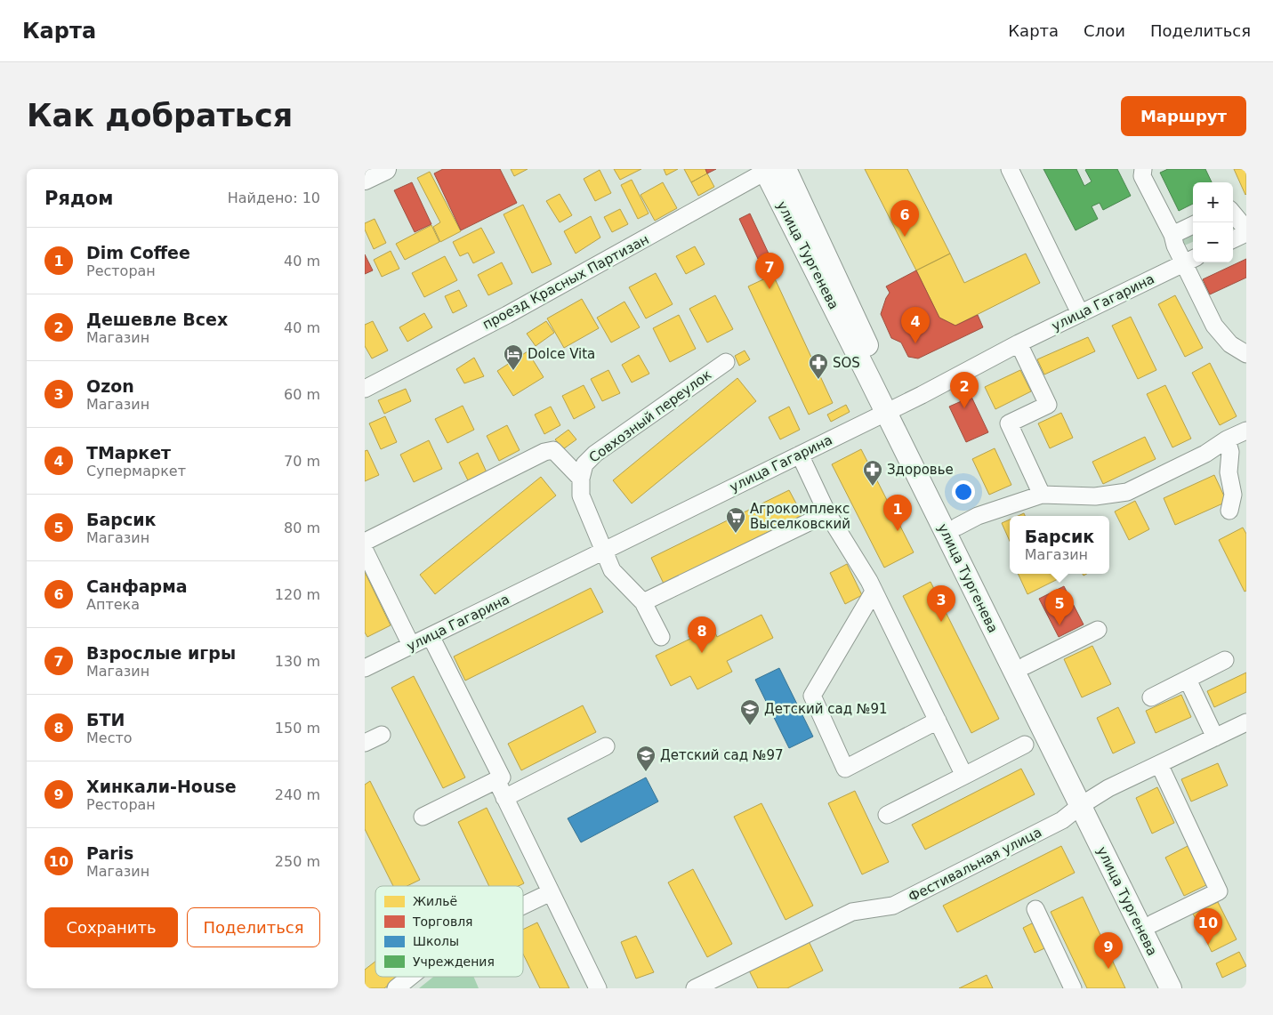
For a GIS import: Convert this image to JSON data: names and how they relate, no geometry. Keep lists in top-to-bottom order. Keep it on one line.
{"streets":{"main road":["улица Тургенева"],"street":["проезд Красных Партизан","улица Гагарина","Совхозный переулок","Фестивальная улица"]},"crossings":[["улица Тургенева","проезд Красных Партизан"],["улица Тургенева","улица Гагарина"],["улица Тургенева","Фестивальная улица"],["улица Гагарина","Совхозный переулок"]],"places":{"hotel":["Dolce Vita"],"pharmacy":["SOS","Здоровье"],"supermarket":["Агрокомплекс Выселковский"],"school or university":["Детский сад №91","Детский сад №97"]},"legend":["Жильё","Торговля","Школы","Учреждения"],"page":{"header":"Карта","nav":["Карта","Слои","Поделиться"],"buttons":["Маршрут",["Сохранить","Поделиться"]],"title":"Как добраться","heading":["Рядом","Найдено: 10"],"map_buttons":["+","−"],"pins":["6","7","4","2","1","3","5","8","10","9"],"list":[{"mark":"1","name":"Dim Coffee","note":"Ресторан","value":"40 m"},{"mark":"2","name":"Дешевле Всех","note":"Магазин","value":"40 m"},{"mark":"3","name":"Ozon","note":"Магазин","value":"60 m"},{"mark":"4","name":"ТМаркет","note":"Супермаркет","value":"70 m"},{"mark":"5","name":"Барсик","note":"Магазин","value":"80 m"},{"mark":"6","name":"Санфарма","note":"Аптека","value":"120 m"},{"mark":"7","name":"Взрослые игры","note":"Магазин","value":"130 m"},{"mark":"8","name":"БТИ","note":"Место","value":"150 m"},{"mark":"9","name":"Хинкали-House","note":"Ресторан","value":"240 m"},{"mark":"10","name":"Paris","note":"Магазин","value":"250 m"}],"popup":["Барсик","Магазин"]}}
